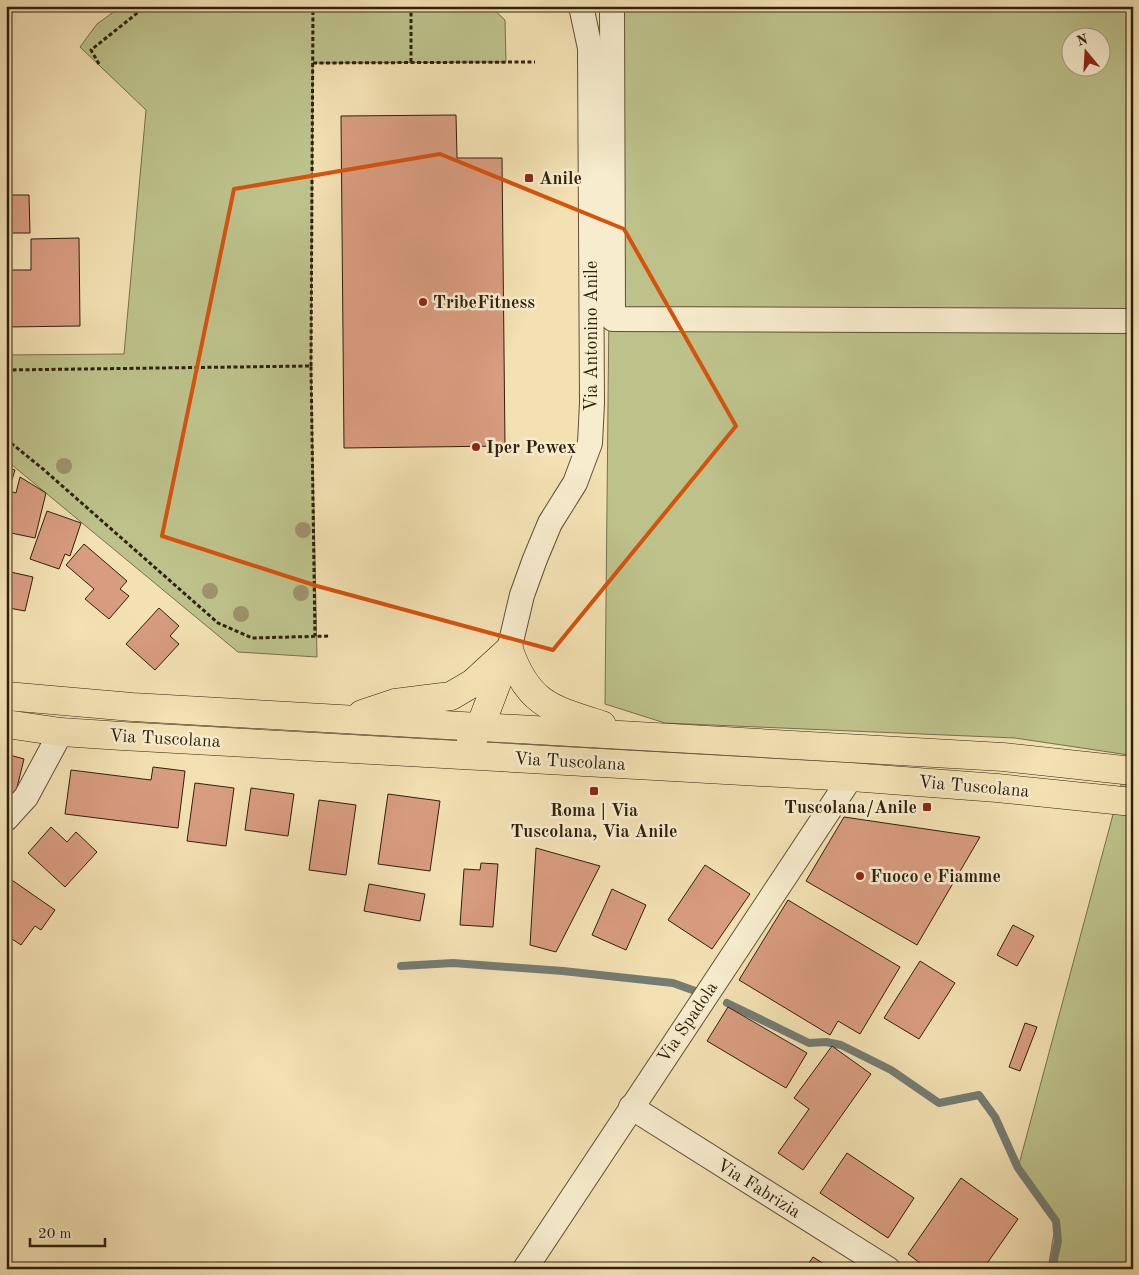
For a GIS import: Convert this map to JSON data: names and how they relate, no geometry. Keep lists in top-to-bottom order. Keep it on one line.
{"streets":{"main road":["Via Tuscolana"],"street":["Via Antonino Anile","Via Spadola","Via Fabrizia"]},"crossings":[["Via Tuscolana","Via Spadola"],["Via Spadola","Via Fabrizia"]],"places":{"transit":["Anile","Roma | Via Tuscolana, Via Anile","Tuscolana/Anile"],"other":["TribeFitness","Iper Pewex","Fuoco e Fiamme"]},"scale_bar":"20 m","north":"top"}
